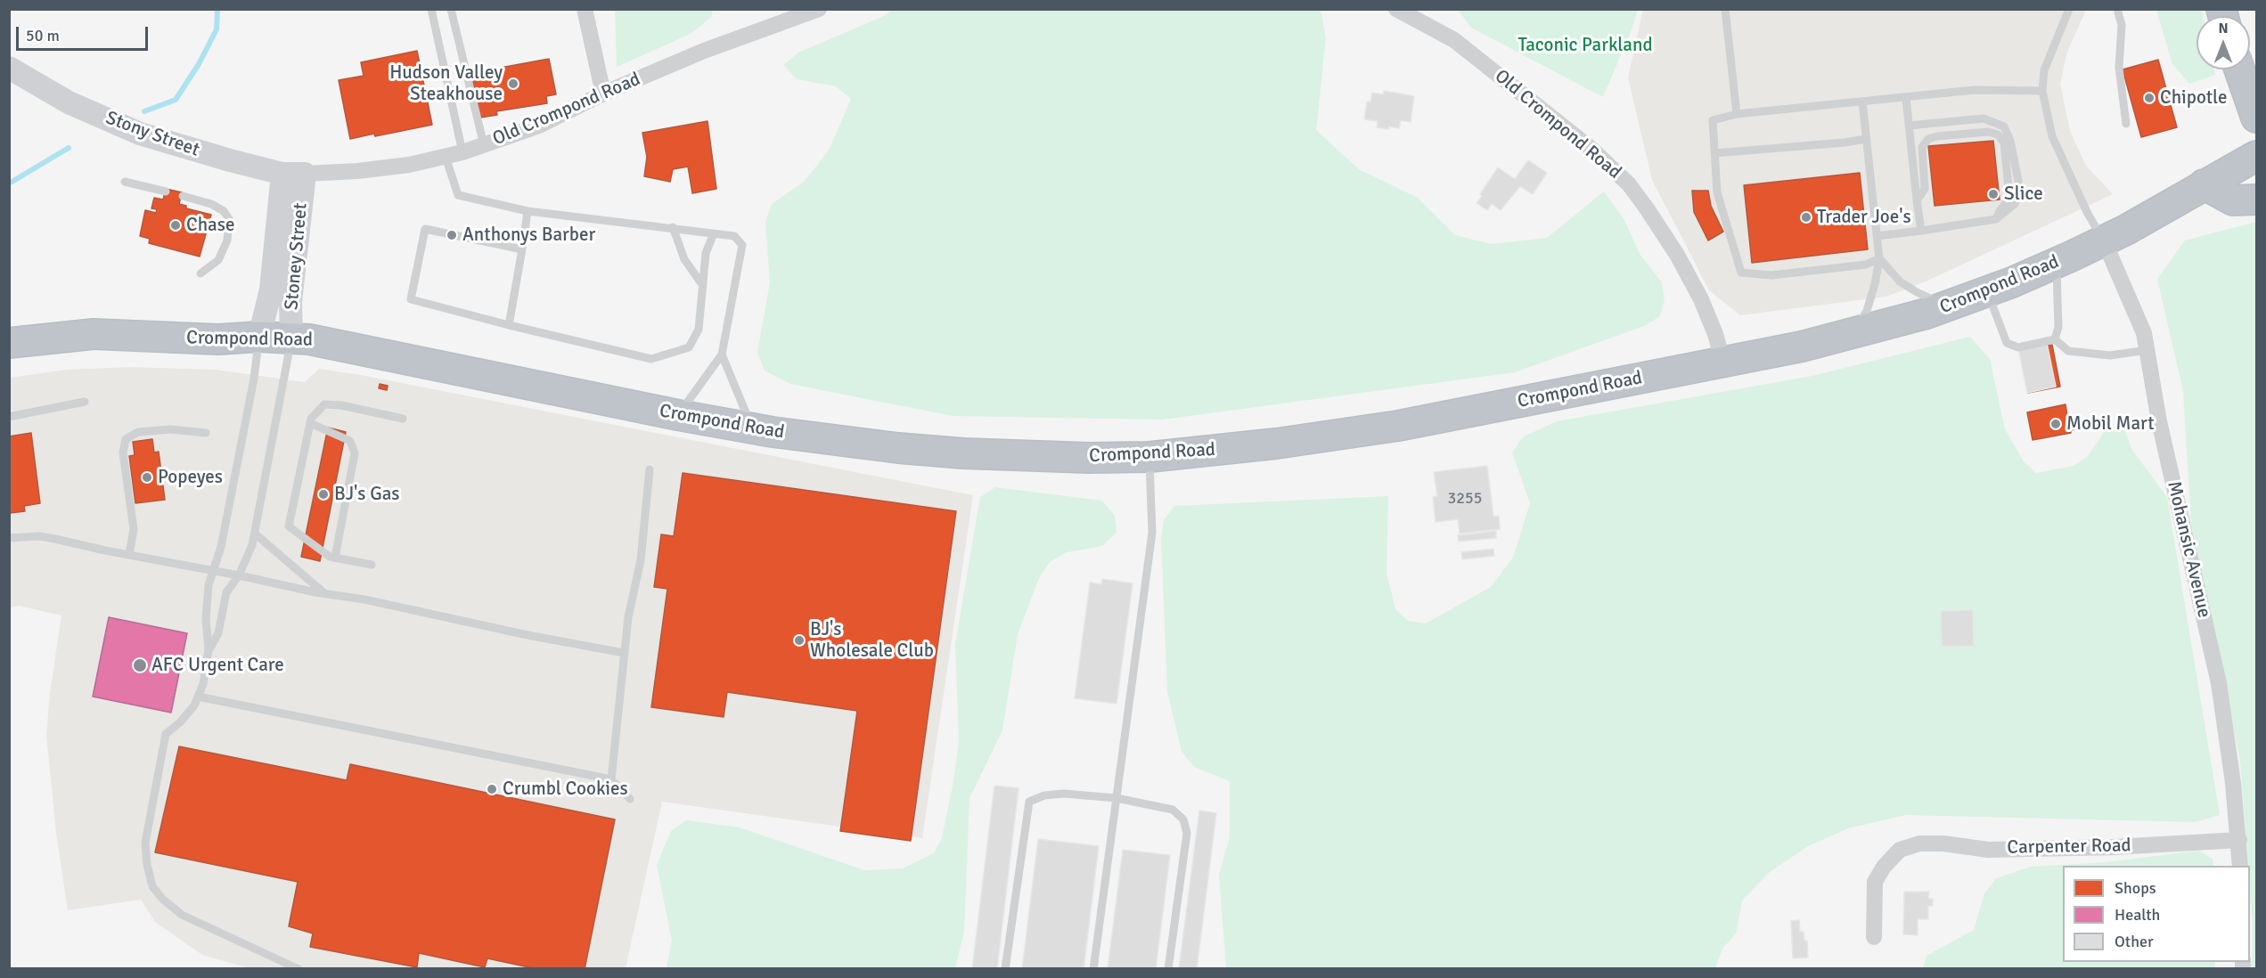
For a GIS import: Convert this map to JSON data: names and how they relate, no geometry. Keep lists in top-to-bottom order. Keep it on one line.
{"streets":{"highway":["Crompond Road"],"street":["Old Crompond Road","Stony Street","Stoney Street","Mohansic Avenue","Carpenter Road"]},"crossings":[["Old Crompond Road","Stony Street"],["Old Crompond Road","Stoney Street"],["Old Crompond Road","Crompond Road"],["Stony Street","Stoney Street"],["Stoney Street","Crompond Road"],["Crompond Road","Mohansic Avenue"],["Mohansic Avenue","Carpenter Road"]],"parks":["Taconic Parkland"],"places":["Hudson Valley Steakhouse","Chipotle","Slice","Trader Joe's","Chase","Anthonys Barber","Mobil Mart","Popeyes","BJ's Gas","BJ's Wholesale Club","AFC Urgent Care","Crumbl Cookies"],"house_numbers":["3255"],"legend":["Shops","Health","Other"],"scale_bar":"50 m","north":"top"}
